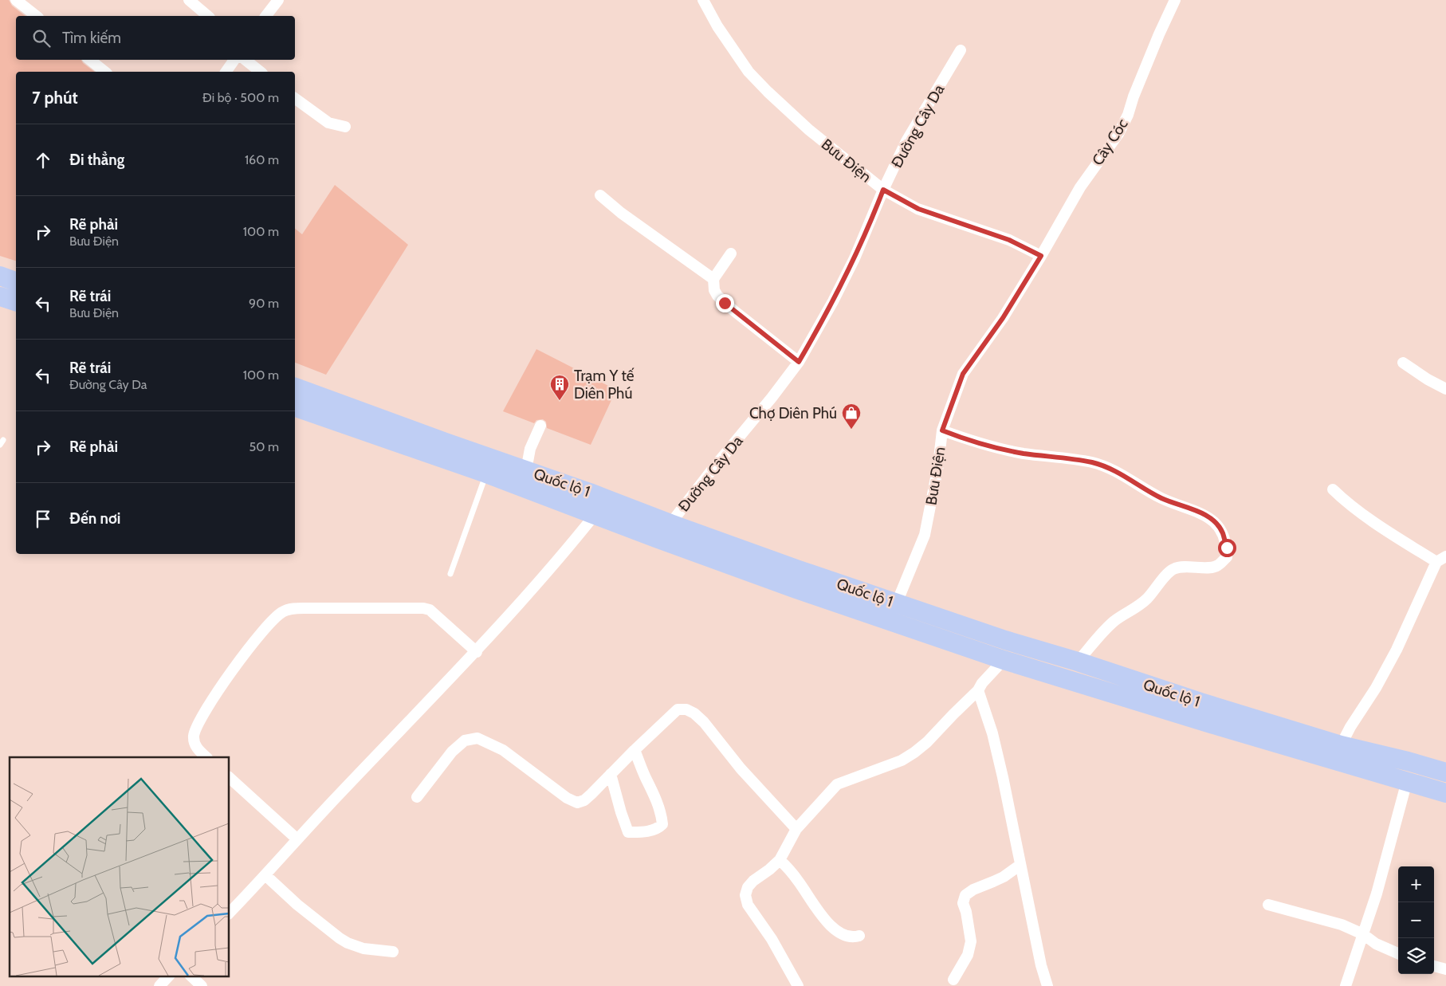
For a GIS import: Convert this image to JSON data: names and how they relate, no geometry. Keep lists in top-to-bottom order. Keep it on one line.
{"streets":{"highway":["Quốc lộ 1"],"street":["Đường Cây Da","Cây Cóc","Bưu Điện"]},"crossings":[["Đường Cây Da","Bưu Điện"],["Đường Cây Da","Quốc lộ 1"],["Cây Cóc","Bưu Điện"],["Bưu Điện","Quốc lộ 1"]],"places":{"building":["Trạm Y tế Diên Phú"],"shop":["Chợ Diên Phú"]},"page":{"search":"Tìm kiếm","heading":["7 phút","Đi bộ · 500 m"],"list":[["Đi thẳng","160 m"],["Rẽ phải","Bưu Điện","100 m"],["Rẽ trái","Bưu Điện","90 m"],["Rẽ trái","Đường Cây Da","100 m"],["Rẽ phải","50 m"],"Đến nơi"],"map_buttons":["+","−"]}}
